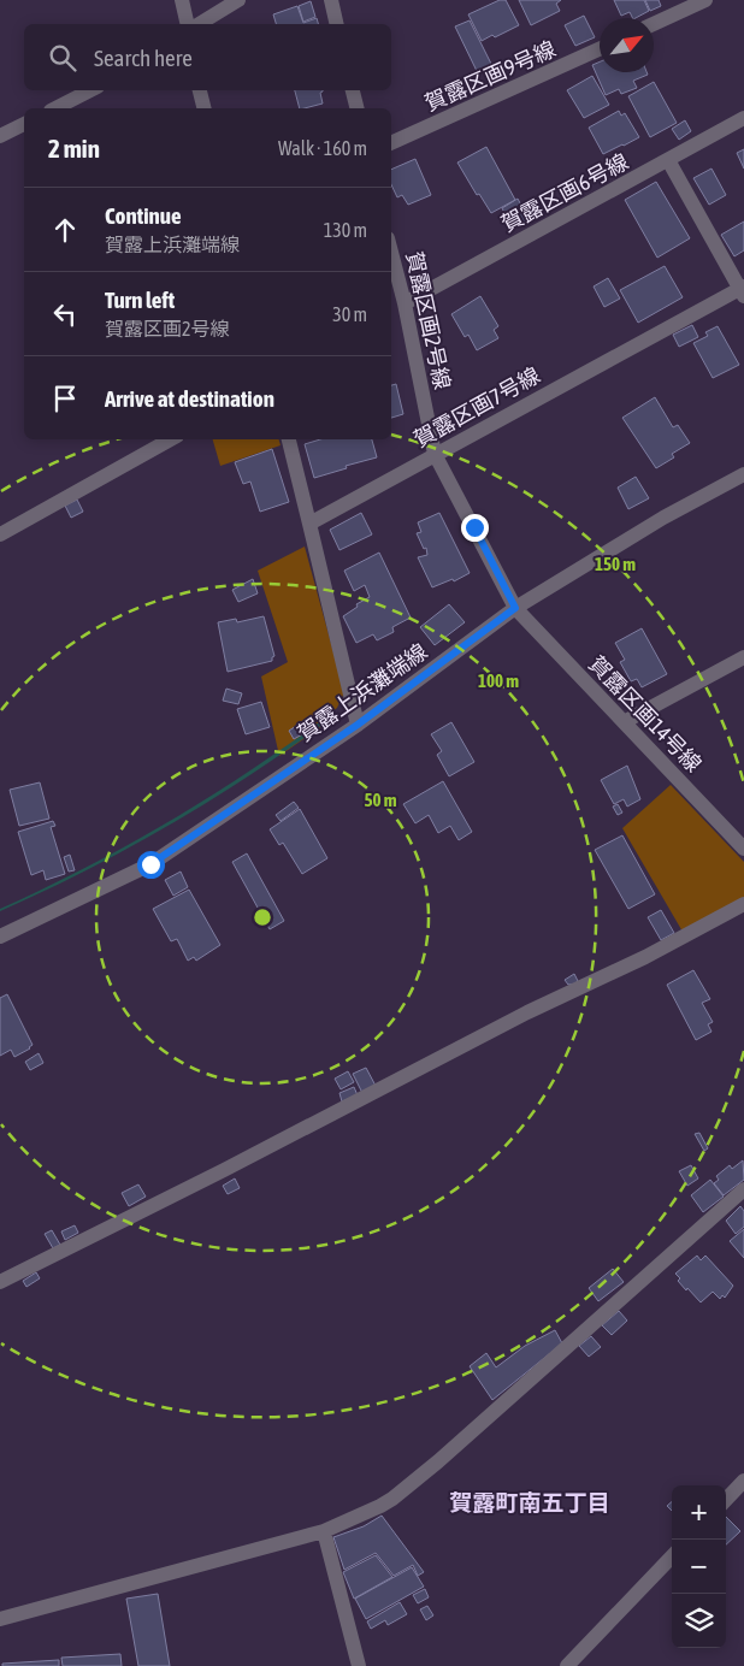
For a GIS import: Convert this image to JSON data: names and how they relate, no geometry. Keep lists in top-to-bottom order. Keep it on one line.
{"streets":{"street":["賀露区画9号線","賀露区画6号線","賀露区画2号線","賀露区画7号線","賀露上浜灘端線","賀露区画14号線"]},"crossings":[["賀露区画6号線","賀露区画2号線"],["賀露区画2号線","賀露区画7号線"],["賀露区画2号線","賀露上浜灘端線"],["賀露区画2号線","賀露区画14号線"],["賀露上浜灘端線","賀露区画14号線"]],"districts":["賀露町南五丁目"],"north":"top right","page":{"search":"Search here","heading":["2 min","Walk · 160 m"],"list":[["Continue","賀露上浜灘端線","130 m"],["Turn left","賀露区画2号線","30 m"],"Arrive at destination"],"map_buttons":["+","−"]},"rings":["150 m","100 m","50 m"]}
